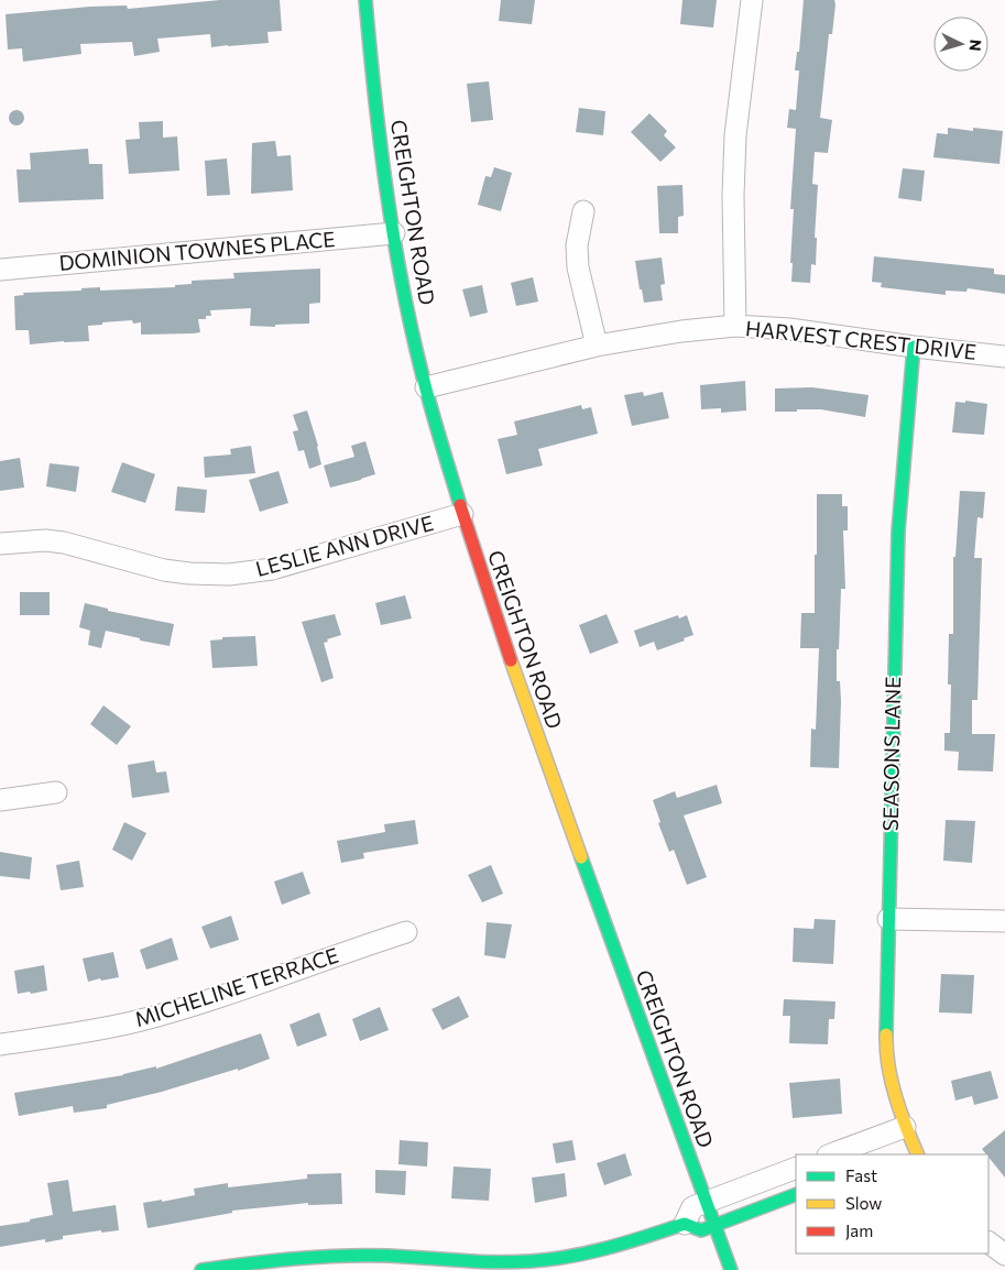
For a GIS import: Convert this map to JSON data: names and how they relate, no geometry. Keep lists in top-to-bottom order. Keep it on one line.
{"streets":{"street":["CREIGHTON ROAD","DOMINION TOWNES PLACE","HARVEST CREST DRIVE","LESLIE ANN DRIVE","SEASONS LANE","MICHELINE TERRACE"]},"crossings":[["CREIGHTON ROAD","DOMINION TOWNES PLACE"],["CREIGHTON ROAD","HARVEST CREST DRIVE"],["CREIGHTON ROAD","LESLIE ANN DRIVE"],["HARVEST CREST DRIVE","SEASONS LANE"]],"legend":["Fast","Slow","Jam"],"north":"right"}
